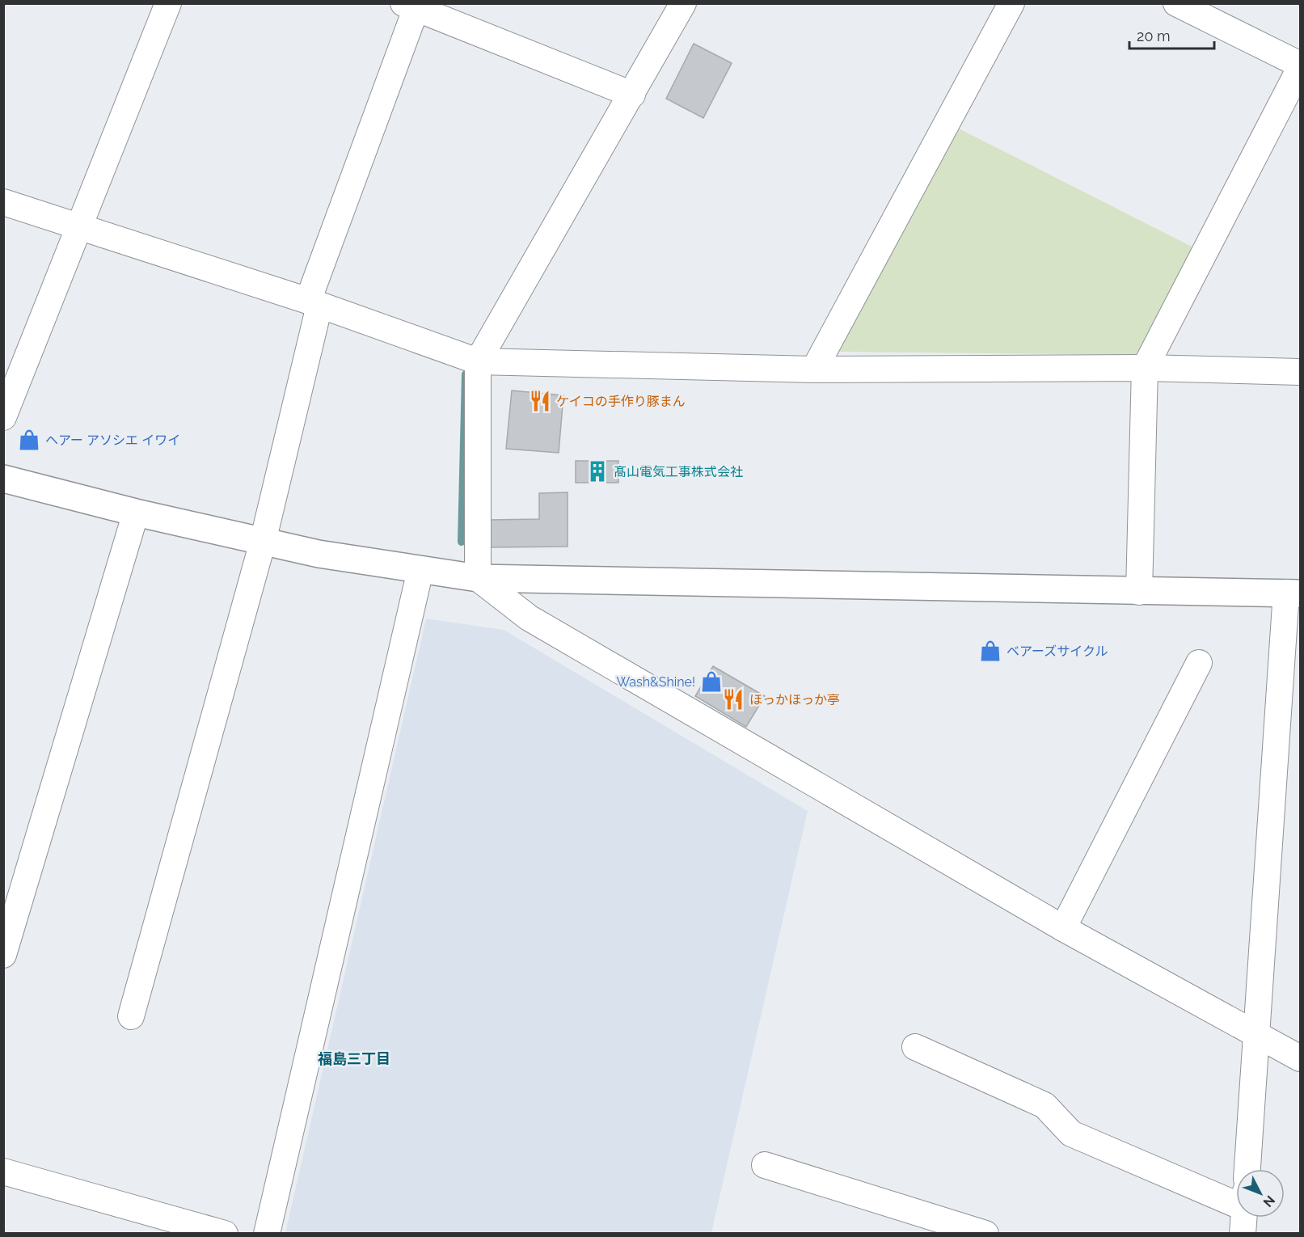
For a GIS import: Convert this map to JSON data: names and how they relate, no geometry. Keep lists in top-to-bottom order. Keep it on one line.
{"districts":["福島三丁目"],"places":{"restaurant":["ケイコの手作り豚まん","ほっかほっか亭"],"shop":["ヘアー アソシエ イワイ","ベアーズサイクル","Wash&Shine!"],"building":["髙山電気工事株式会社"]},"scale_bar":"20 m","north":"bottom right"}
